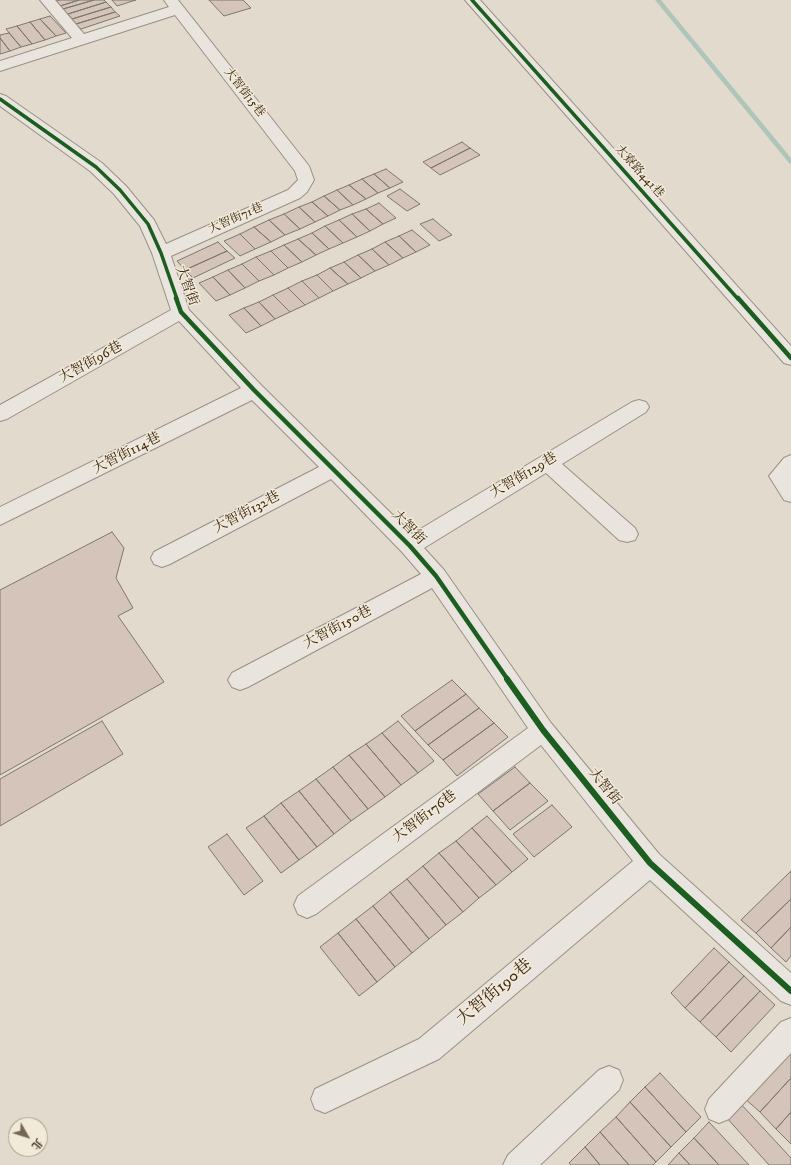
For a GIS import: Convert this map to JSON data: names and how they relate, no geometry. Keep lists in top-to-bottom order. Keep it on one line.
{"streets":{"street":["大智街15巷","大寮路441巷","大智街71巷","大智街","大智街96巷","大智街114巷","大智街129巷","大智街132巷","大智街150巷","大智街176巷","大智街190巷"]},"crossings":[["大智街15巷","大智街71巷"],["大智街71巷","大智街"],["大智街","大智街96巷"],["大智街","大智街114巷"],["大智街","大智街129巷"],["大智街","大智街132巷"],["大智街","大智街150巷"],["大智街","大智街176巷"],["大智街","大智街190巷"]],"north":"bottom right"}
